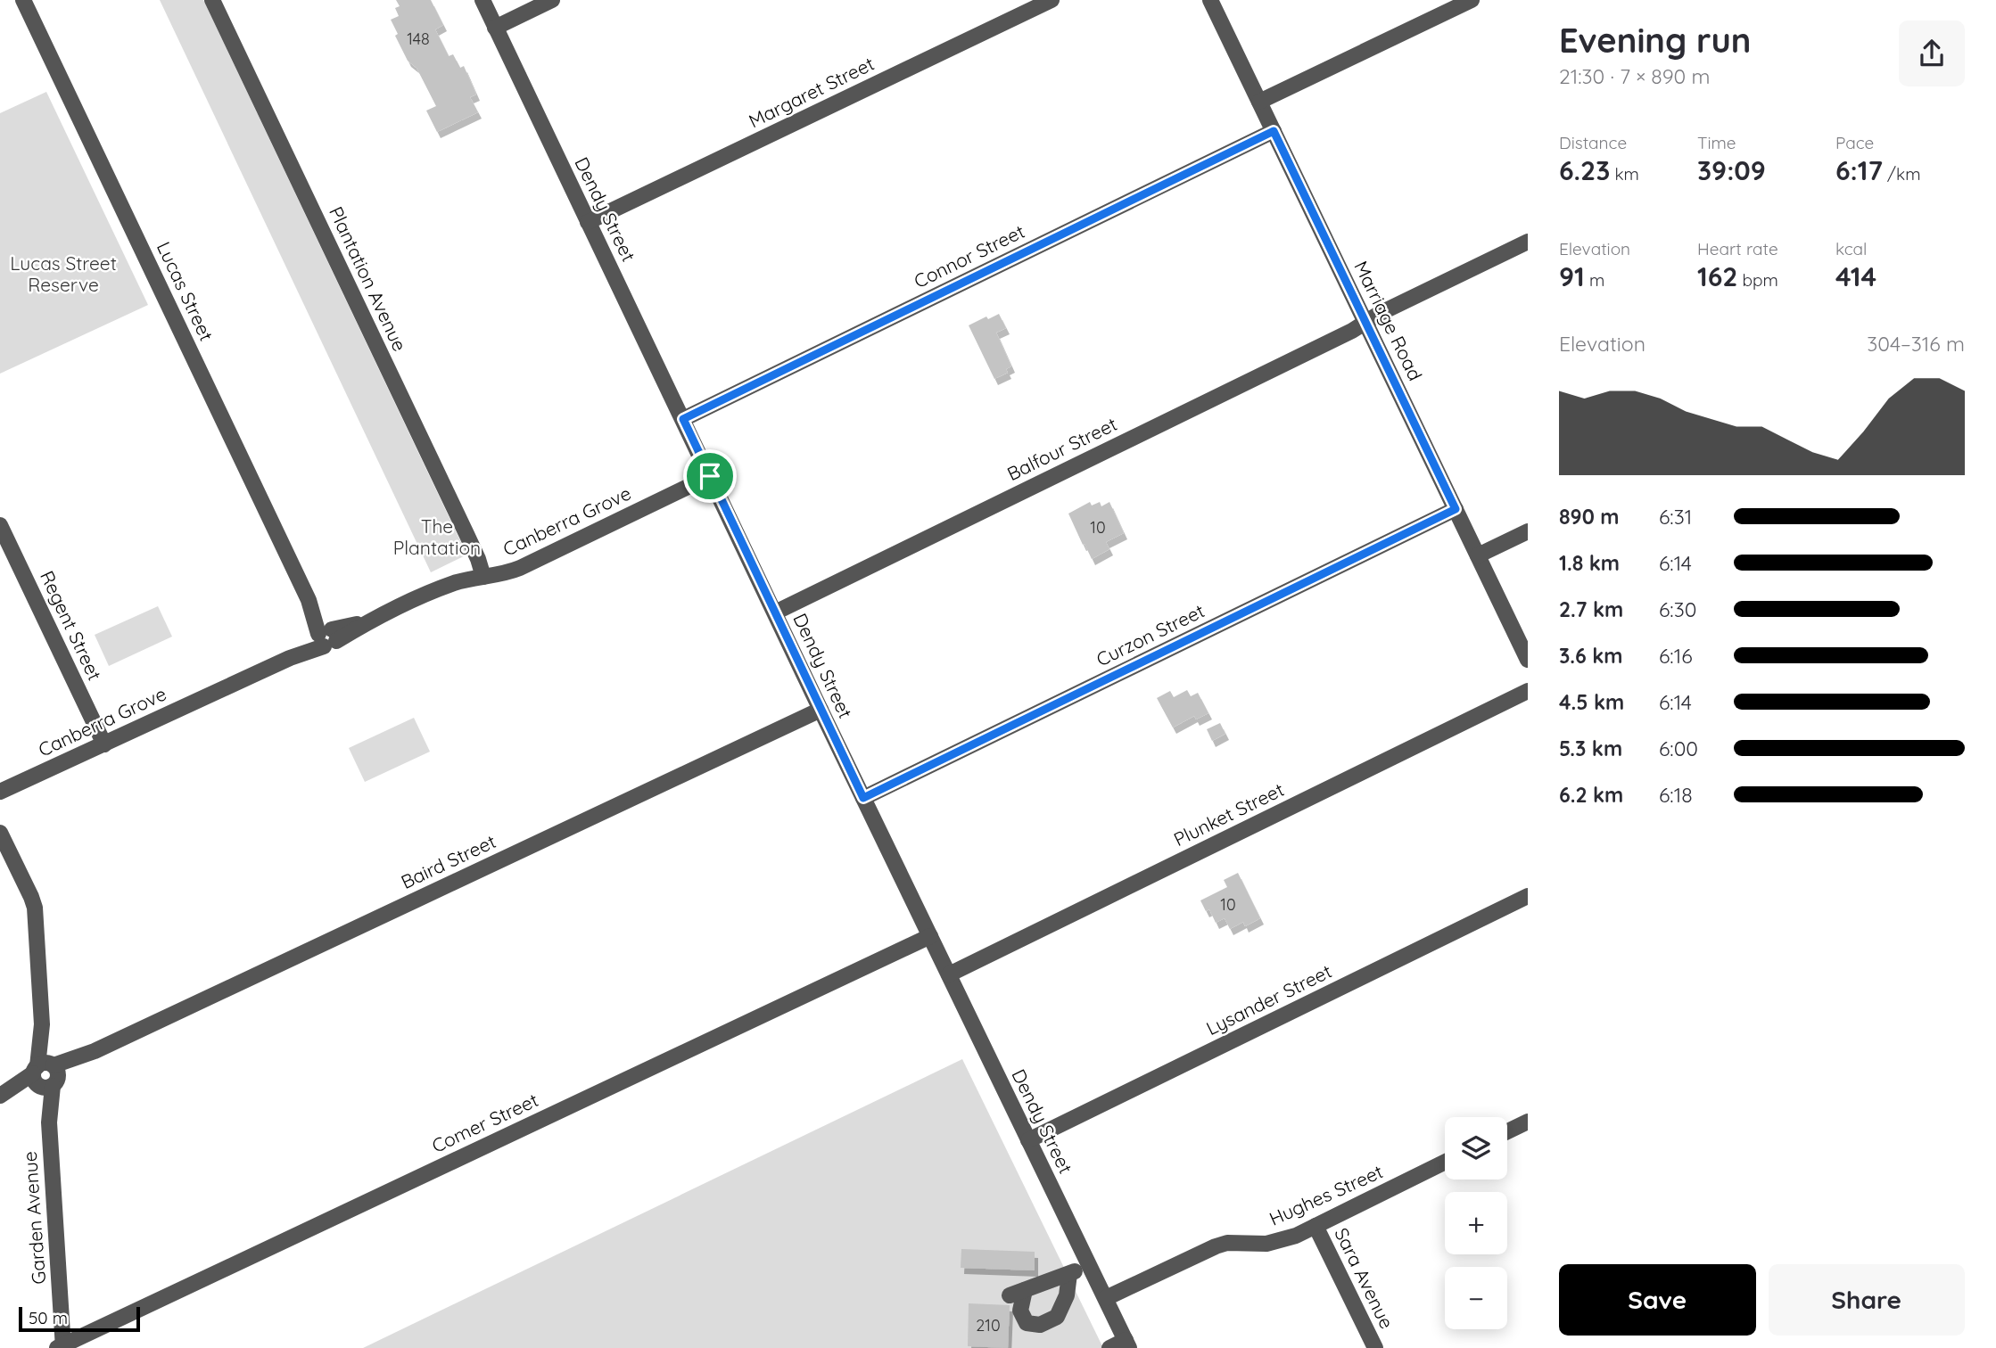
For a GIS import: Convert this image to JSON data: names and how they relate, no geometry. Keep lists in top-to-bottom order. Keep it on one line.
{"streets":{"street":["Margaret Street","Dendy Street","Connor Street","Plantation Avenue","Lucas Street","Marriage Road","Balfour Street","Canberra Grove","Regent Street","Curzon Street","Plunket Street","Baird Street","Lysander Street","Comer Street","Hughes Street","Garden Avenue","Sara Avenue"]},"crossings":[["Margaret Street","Dendy Street"],["Dendy Street","Connor Street"],["Dendy Street","Balfour Street"],["Dendy Street","Canberra Grove"],["Dendy Street","Curzon Street"],["Dendy Street","Plunket Street"],["Dendy Street","Baird Street"],["Dendy Street","Lysander Street"],["Dendy Street","Comer Street"],["Dendy Street","Hughes Street"],["Connor Street","Marriage Road"],["Plantation Avenue","Canberra Grove"],["Lucas Street","Canberra Grove"],["Marriage Road","Balfour Street"],["Marriage Road","Curzon Street"],["Canberra Grove","Regent Street"],["Baird Street","Garden Avenue"],["Comer Street","Garden Avenue"],["Hughes Street","Sara Avenue"]],"parks":["Lucas Street Reserve","The Plantation"],"house_numbers":["148","10","10","210"],"scale_bar":"50 m","page":{"heading":["Evening run","21:30 · 7 × 890 m"],"stats":[["Distance","6.23 km"],["Time","39:09"],["Pace","6:17 /km"],["Elevation","91 m"],["Heart rate","162 bpm"],["kcal","414"]],"chart":["Elevation","304–316 m"],"list":[{"name":"890 m","note":"6:31"},{"name":"1.8 km","note":"6:14"},{"name":"2.7 km","note":"6:30"},{"name":"3.6 km","note":"6:16"},{"name":"4.5 km","note":"6:14"},{"name":"5.3 km","note":"6:00"},{"name":"6.2 km","note":"6:18"}],"map_buttons":["+","−"],"buttons":["Save","Share"],"scale":"50 m"}}
